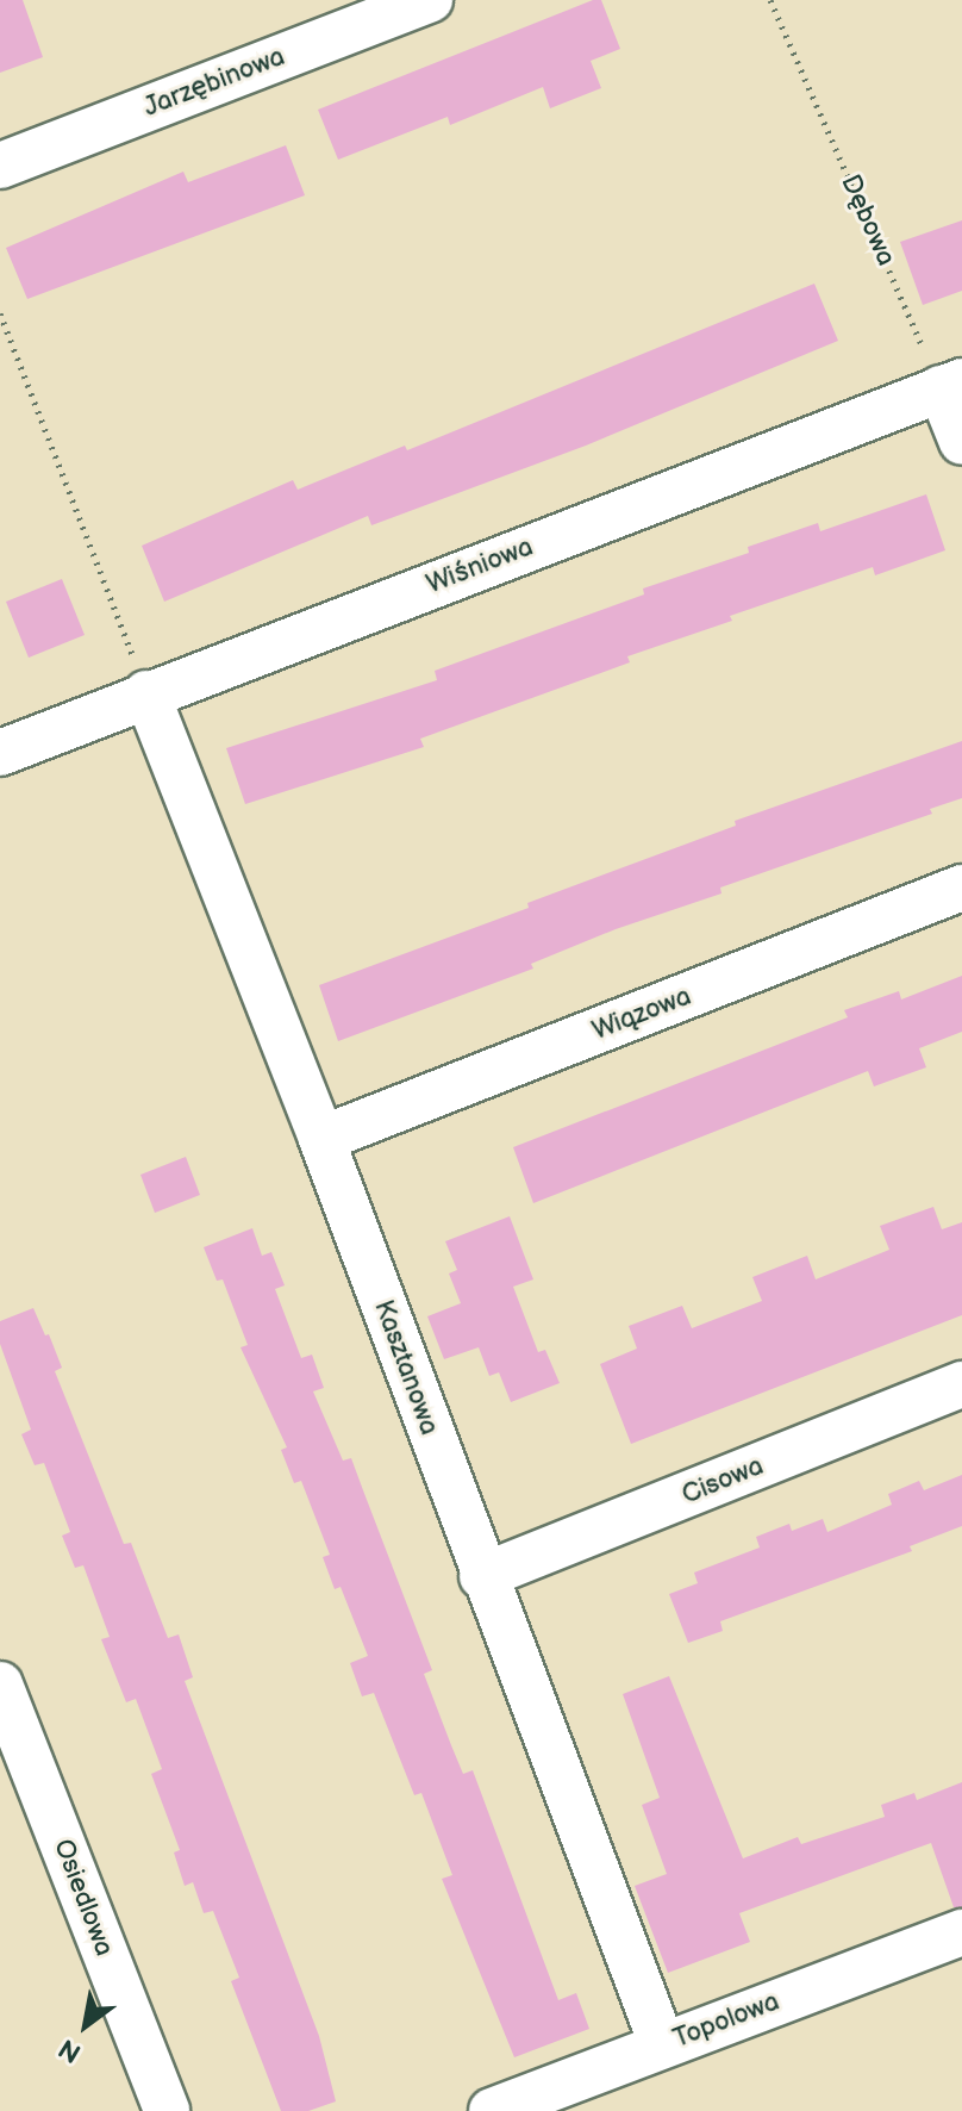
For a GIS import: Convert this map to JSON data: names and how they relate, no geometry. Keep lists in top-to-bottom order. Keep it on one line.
{"streets":{"street":["Jarzębinowa","Wiśniowa","Wiązowa","Kasztanowa","Cisowa","Osiedlowa","Topolowa"],"path":["Dębowa"]},"crossings":[["Dębowa","Wiśniowa"],["Wiśniowa","Kasztanowa"],["Wiązowa","Kasztanowa"],["Kasztanowa","Cisowa"],["Kasztanowa","Topolowa"]],"north":"bottom left"}
